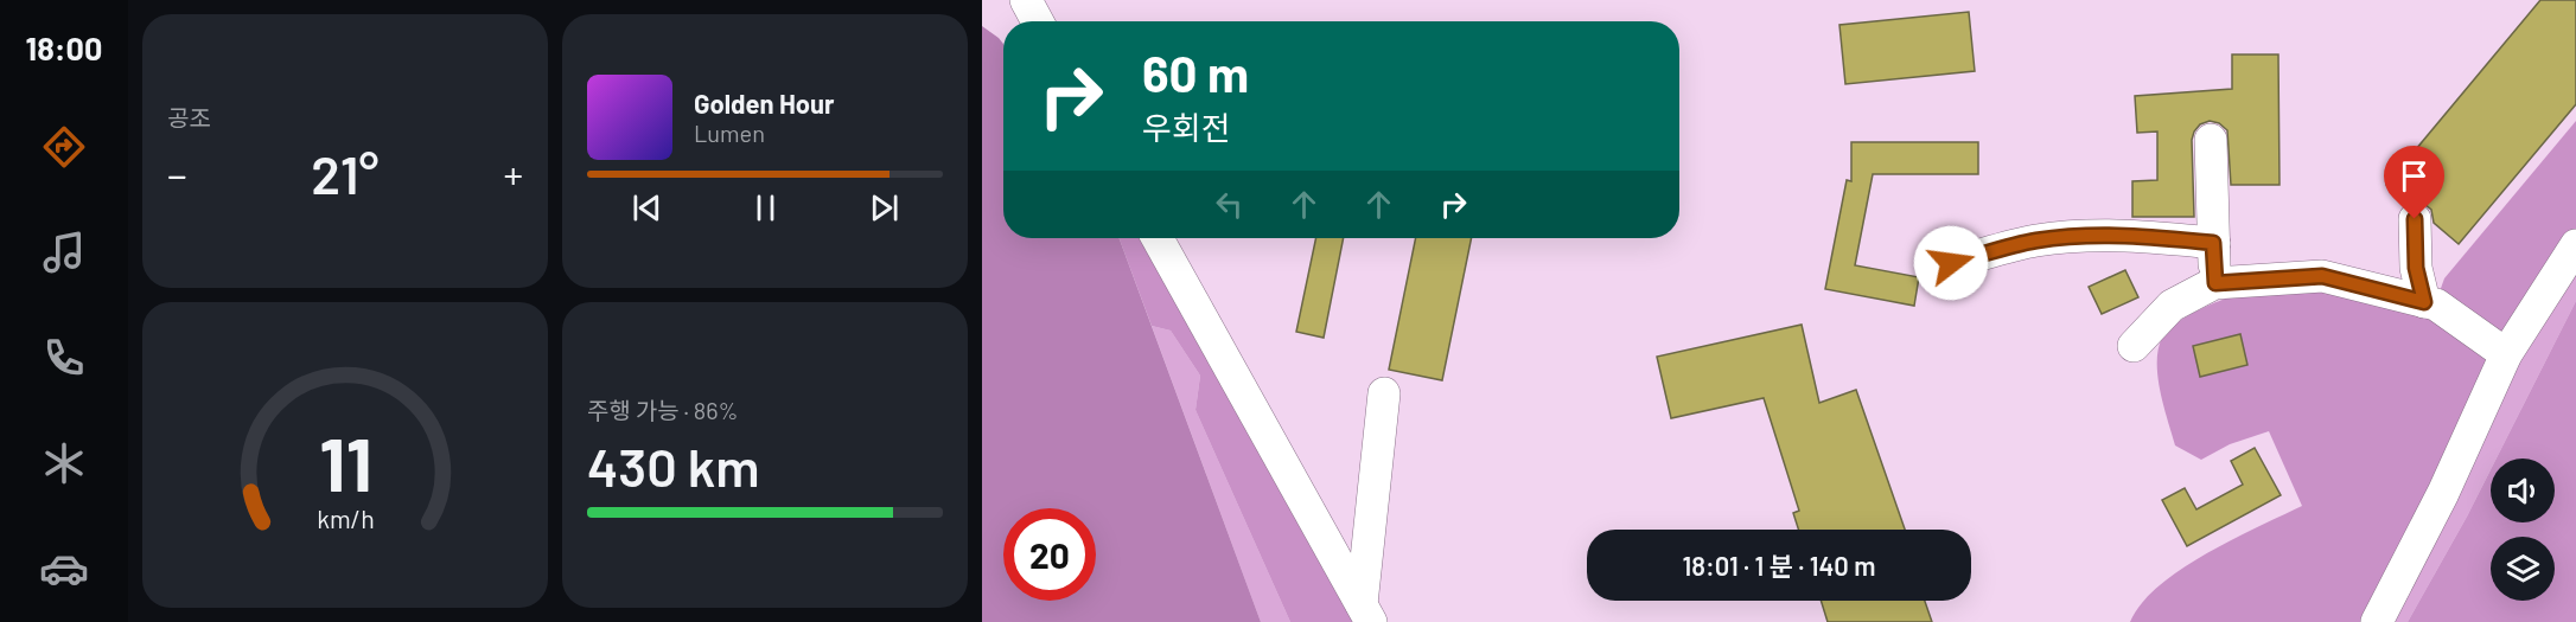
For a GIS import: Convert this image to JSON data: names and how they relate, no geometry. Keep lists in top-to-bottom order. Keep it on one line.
{"page":{"tabs":"18:00","tile":["공조",["주행 가능 · 86%","430 km"]],"turn":["60 m","우회전"],"song":["Golden Hour","Lumen"],"heat":["−","21°","+"],"limit":"20","trip":"18:01 · 1 분 · 140 m","gauge":["11","km/h"]}}
